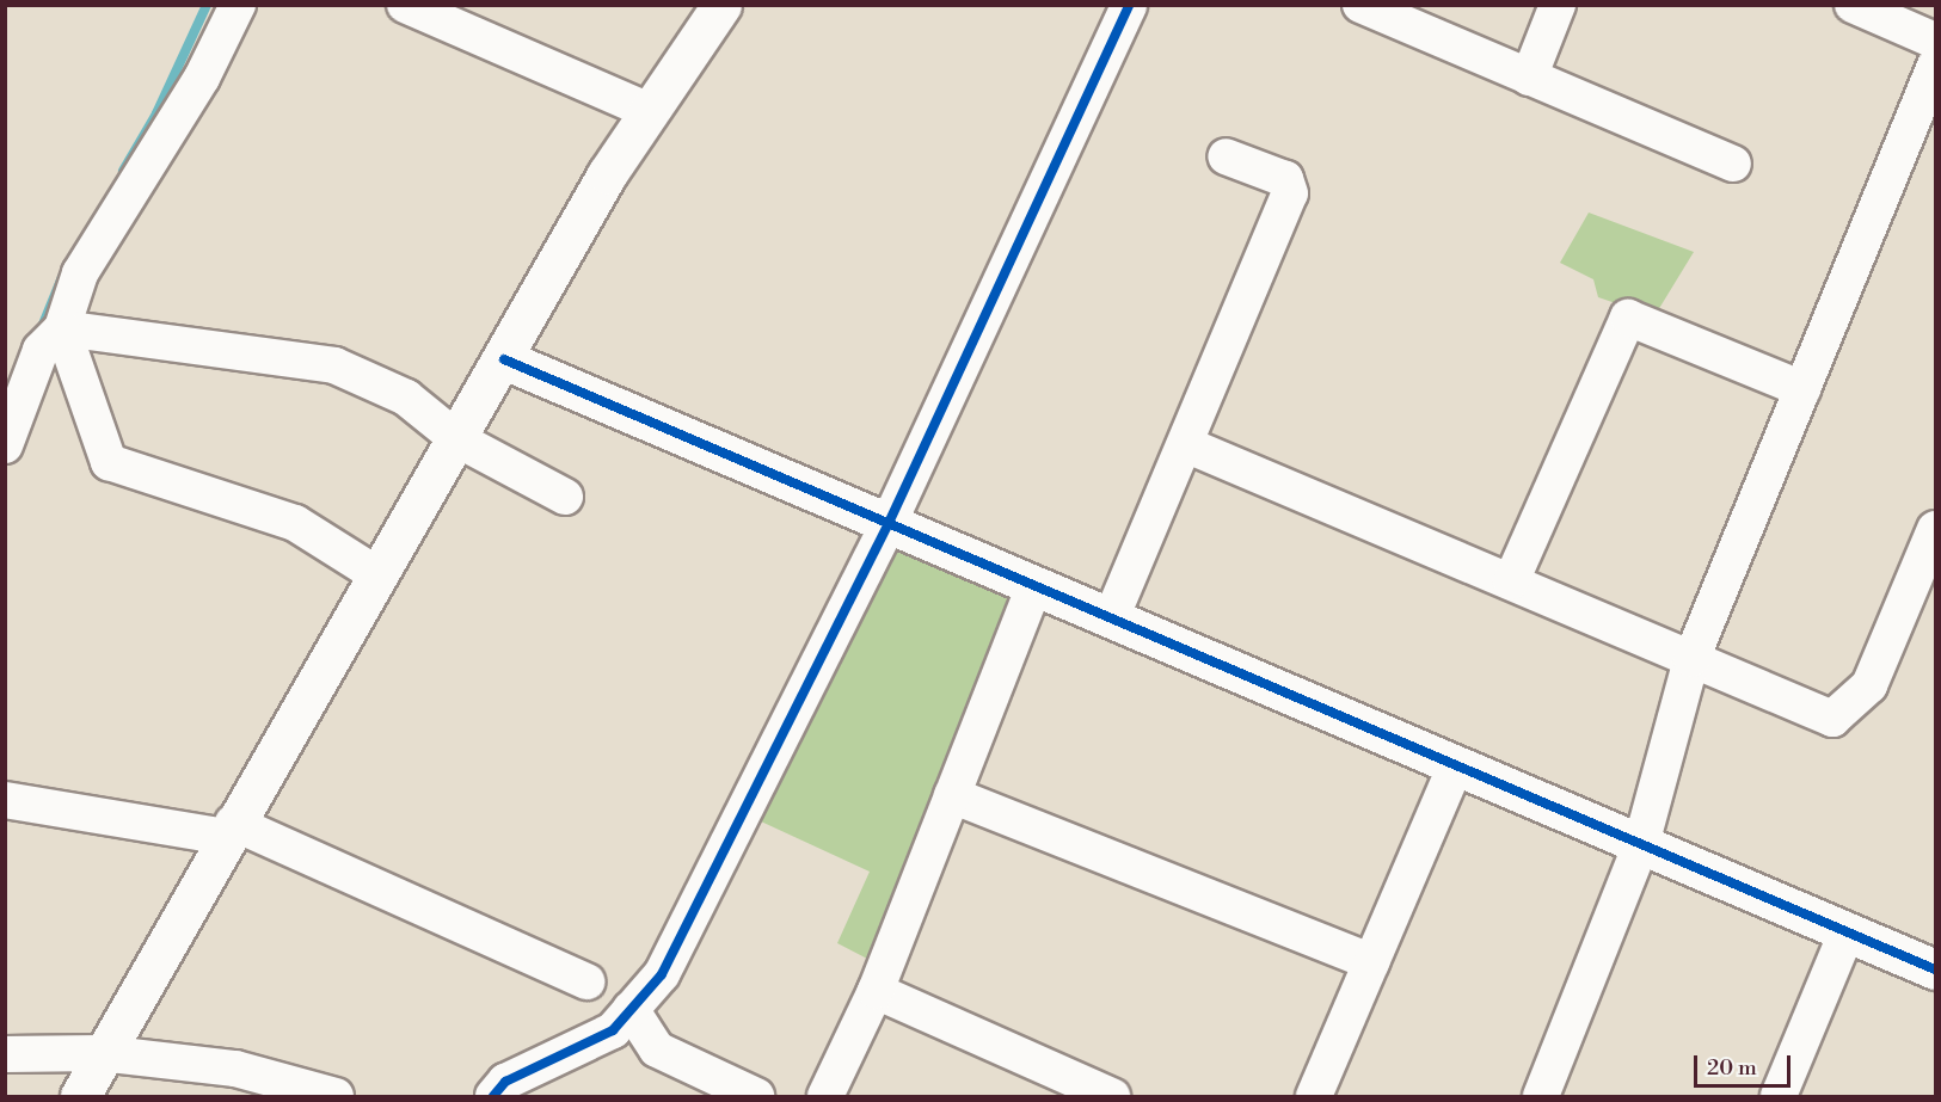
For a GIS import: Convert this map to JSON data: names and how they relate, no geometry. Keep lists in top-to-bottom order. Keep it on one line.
{"scale_bar":"20 m"}
